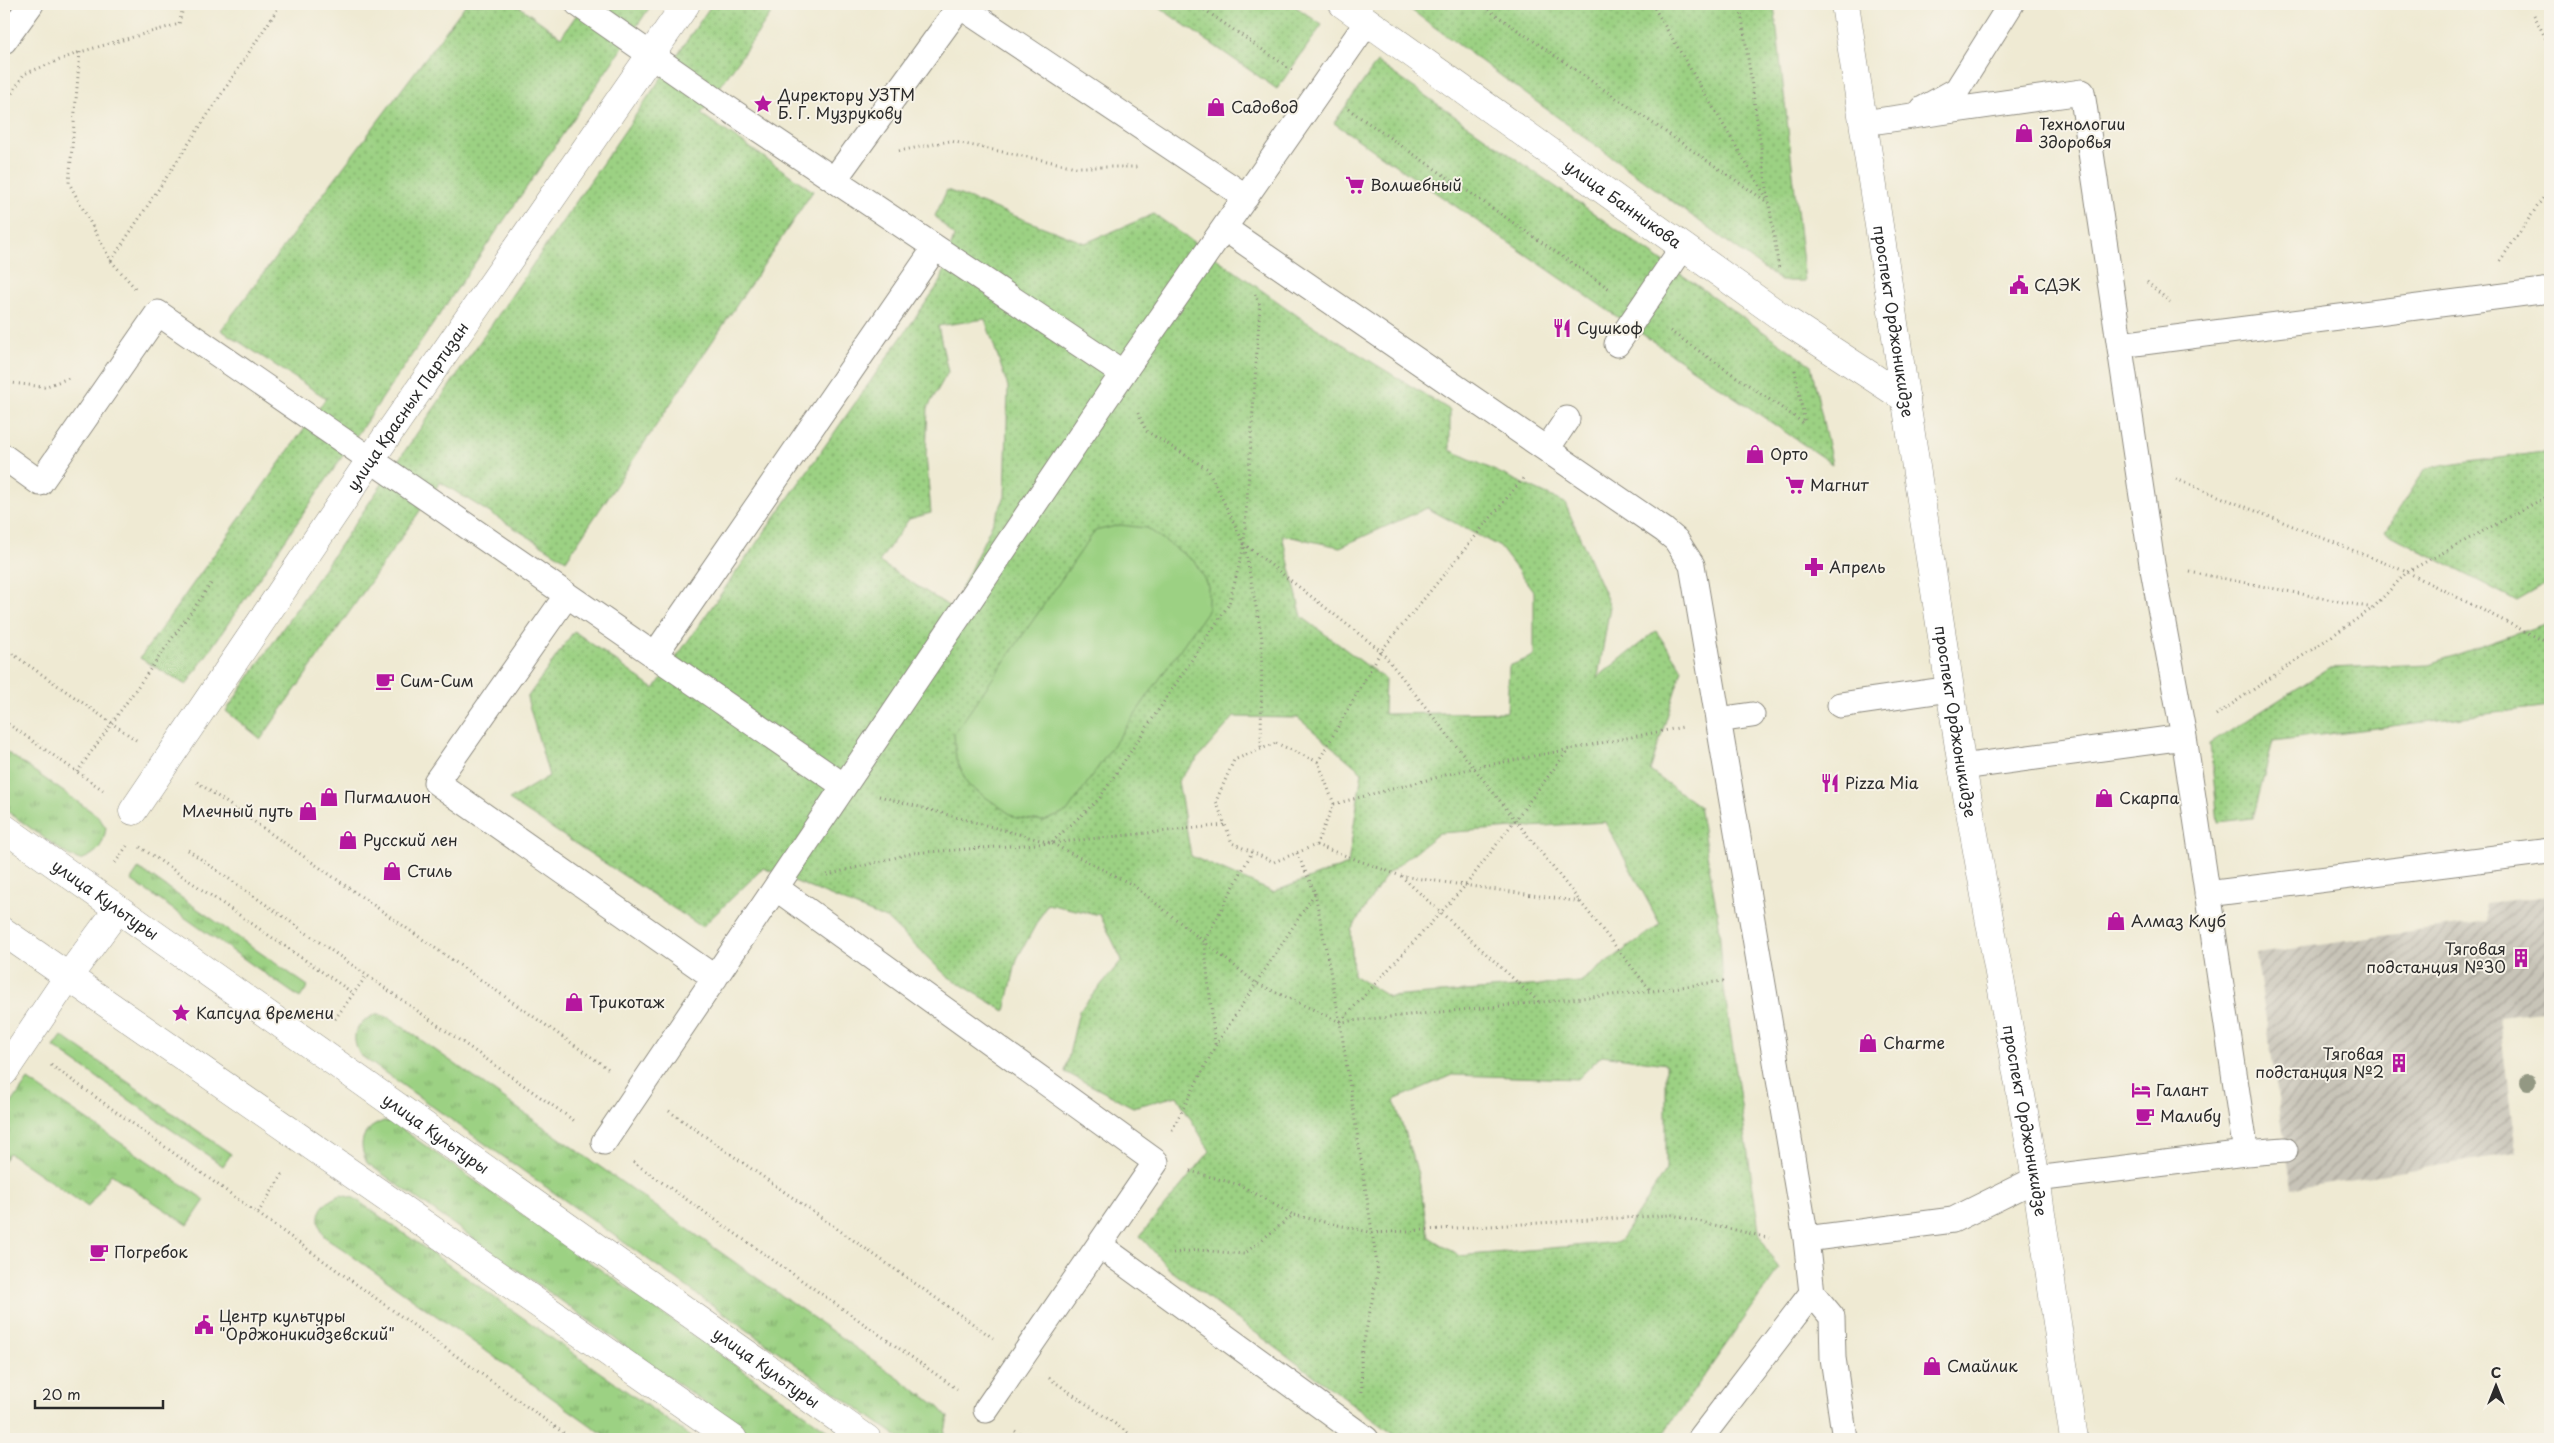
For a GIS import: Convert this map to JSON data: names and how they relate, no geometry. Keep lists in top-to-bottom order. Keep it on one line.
{"streets":{"street":["улица Банникова","проспект Орджоникидзе","улица Красных Партизан","улица Культуры"]},"crossings":[["улица Банникова","проспект Орджоникидзе"]],"places":{"place":["Директору УЗТМ Б. Г. Музрукову","Капсула времени"],"shop":["Садовод","Технологии Здоровья","Орто","Пигмалион","Скарпа","Млечный путь","Русский лен","Стиль","Алмаз Клуб","Трикотаж","Charme","Смайлик"],"supermarket":["Волшебный","Магнит"],"public building":["СДЭК","Центр культуры \"Орджоникидзевский\""],"restaurant":["Сушкоф","Pizza Mia"],"pharmacy":["Апрель"],"cafe":["Сим-Сим","Малибу","Погребок"],"building":["Тяговая подстанция №30","Тяговая подстанция №2"],"hotel":["Галант"]},"scale_bar":"20 m","north":"top"}
